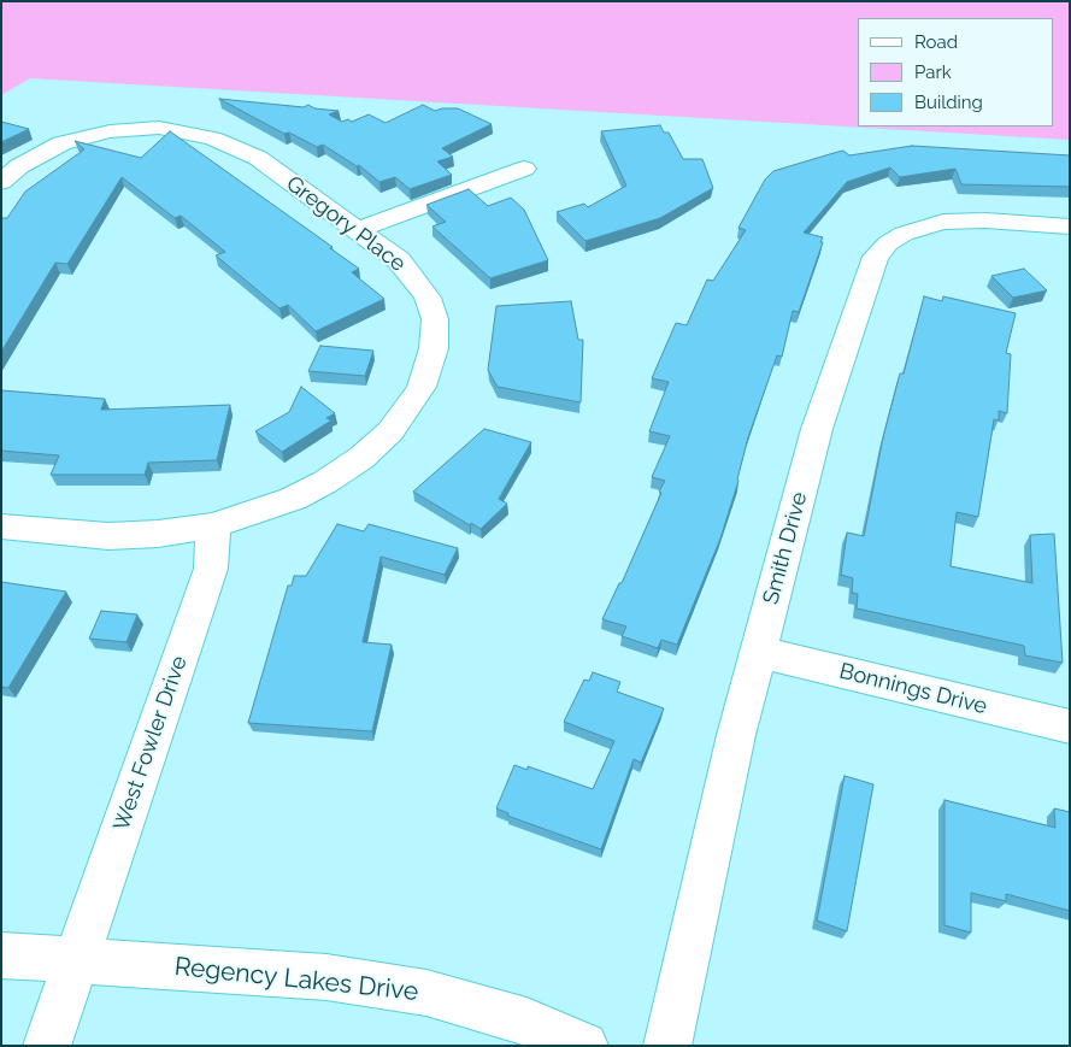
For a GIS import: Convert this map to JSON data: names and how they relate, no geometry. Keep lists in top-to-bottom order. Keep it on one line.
{"streets":{"street":["Gregory Place","Smith Drive","Bonnings Drive","West Fowler Drive","Regency Lakes Drive"]},"crossings":[["Gregory Place","West Fowler Drive"],["Smith Drive","Bonnings Drive"],["West Fowler Drive","Regency Lakes Drive"]],"legend":["Road","Park","Building"]}
